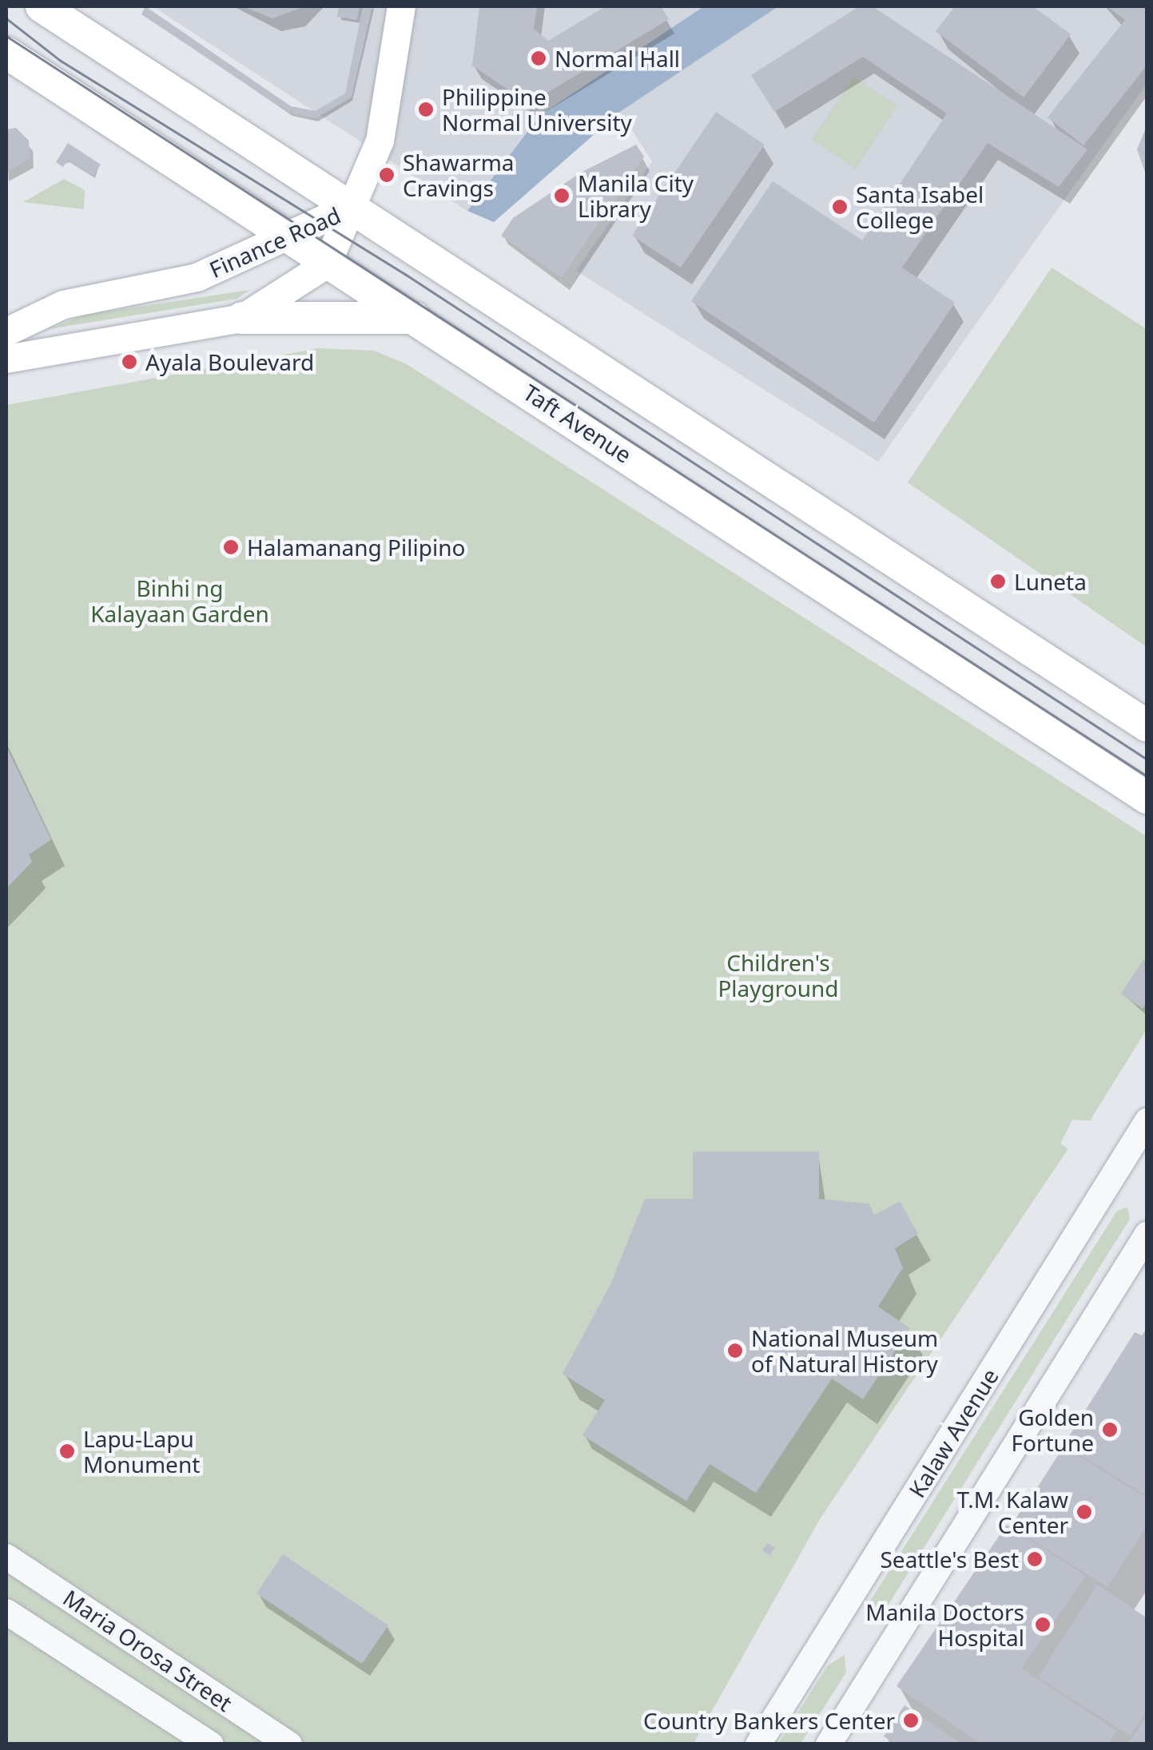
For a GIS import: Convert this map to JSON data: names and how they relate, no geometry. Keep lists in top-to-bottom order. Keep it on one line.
{"streets":{"main road":["Finance Road","Taft Avenue"],"street":["Kalaw Avenue","Maria Orosa Street"]},"crossings":[["Finance Road","Taft Avenue"]],"parks":["Binhi ng Kalayaan Garden","Children's Playground"],"places":["Normal Hall","Philippine Normal University","Shawarma Cravings","Manila City Library","Santa Isabel College","Ayala Boulevard","Halamanang Pilipino","Luneta","National Museum of Natural History","Golden Fortune","Lapu-Lapu Monument","T.M. Kalaw Center","Seattle's Best","Manila Doctors Hospital","Country Bankers Center"]}
